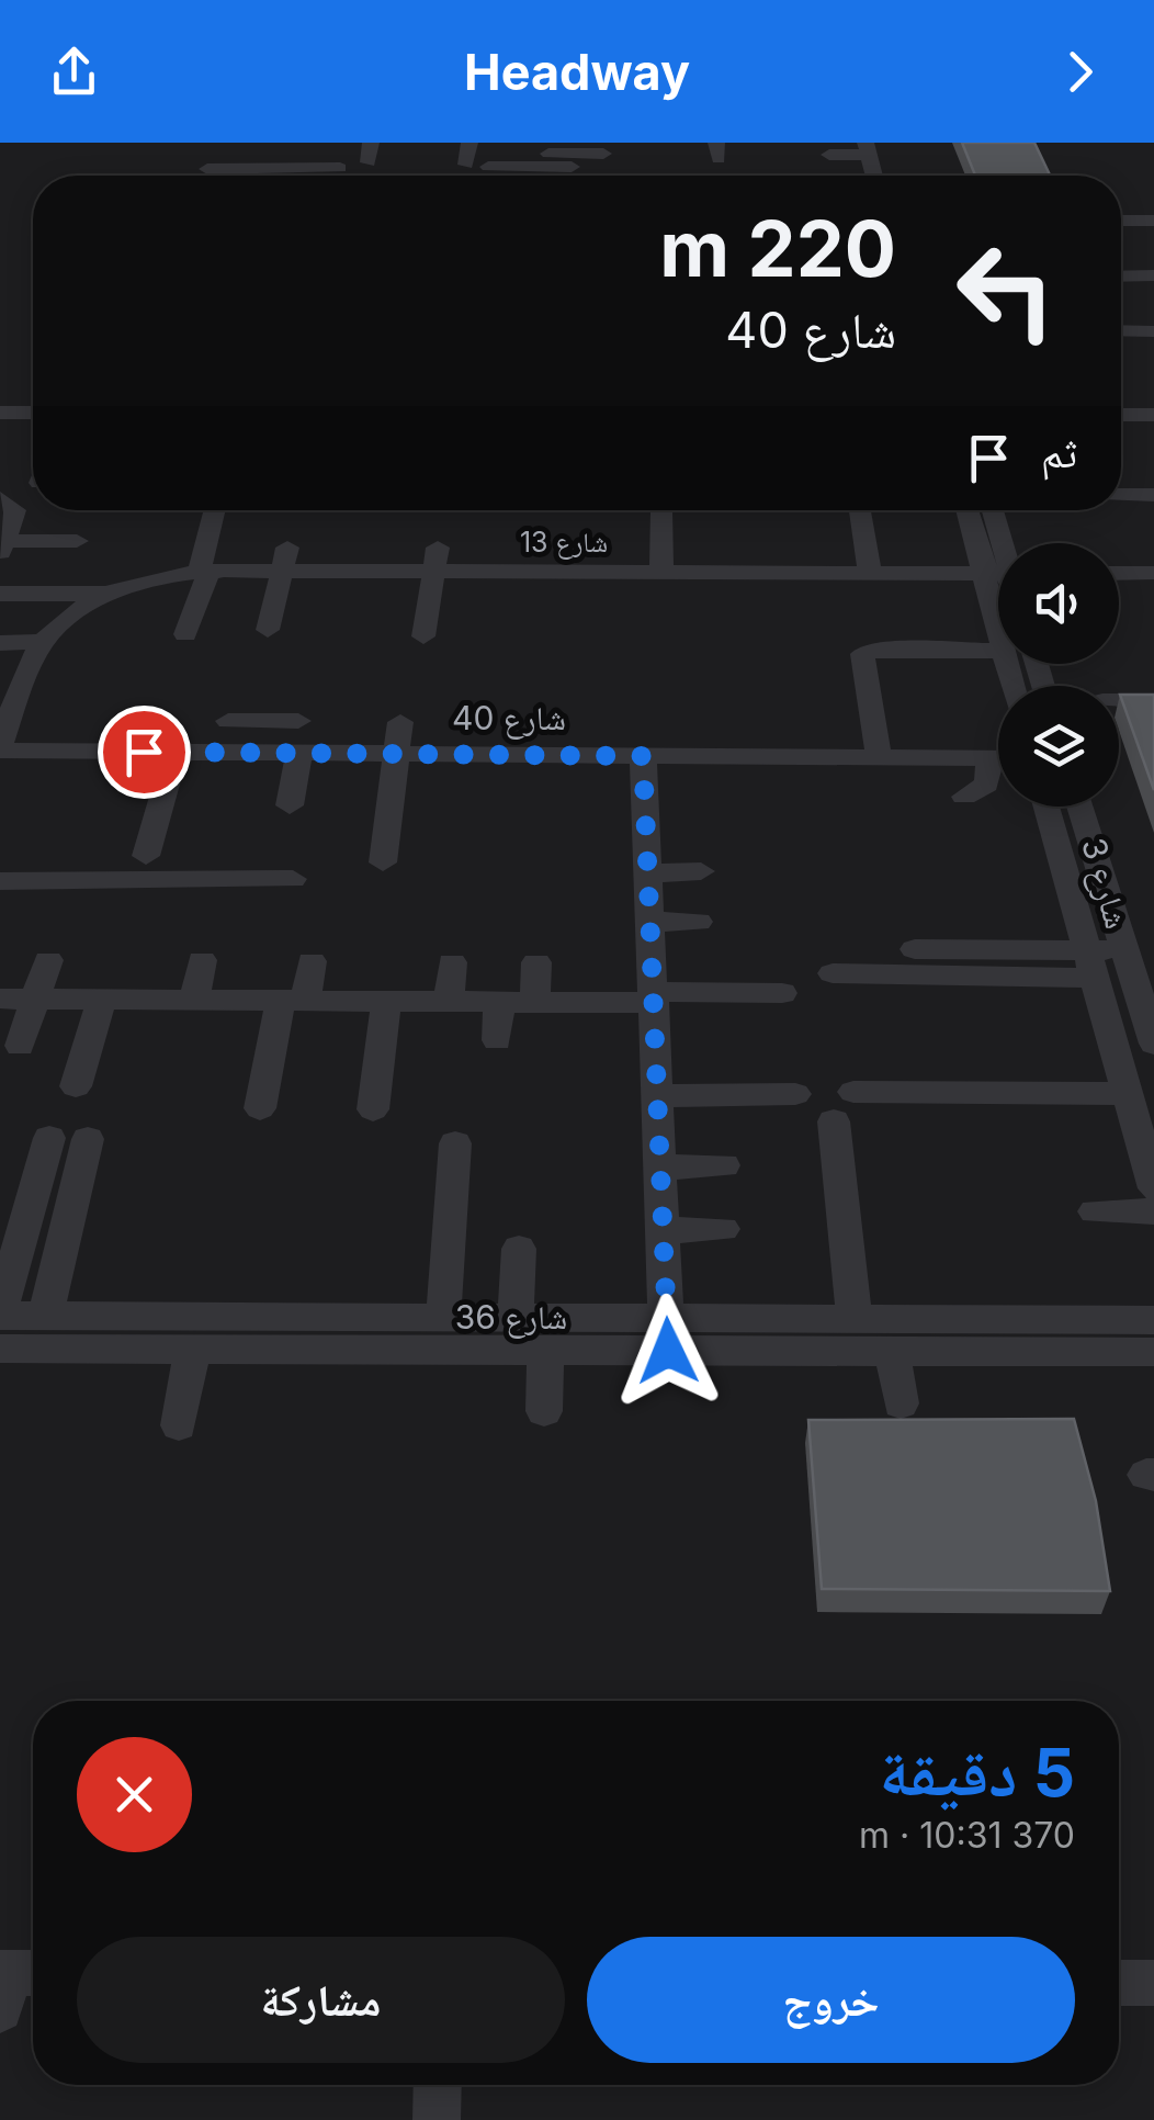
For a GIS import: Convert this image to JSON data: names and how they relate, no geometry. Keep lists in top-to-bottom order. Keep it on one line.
{"streets":{"street":["شارع 13","شارع 40","شارع 3","شارع 36"]},"page":{"header":"Headway","turn":["220 m","شارع 40"],"then":"ثم","heading":["5 دقيقة","370 m · 10:31"],"buttons":["خروج","مشاركة"]}}
